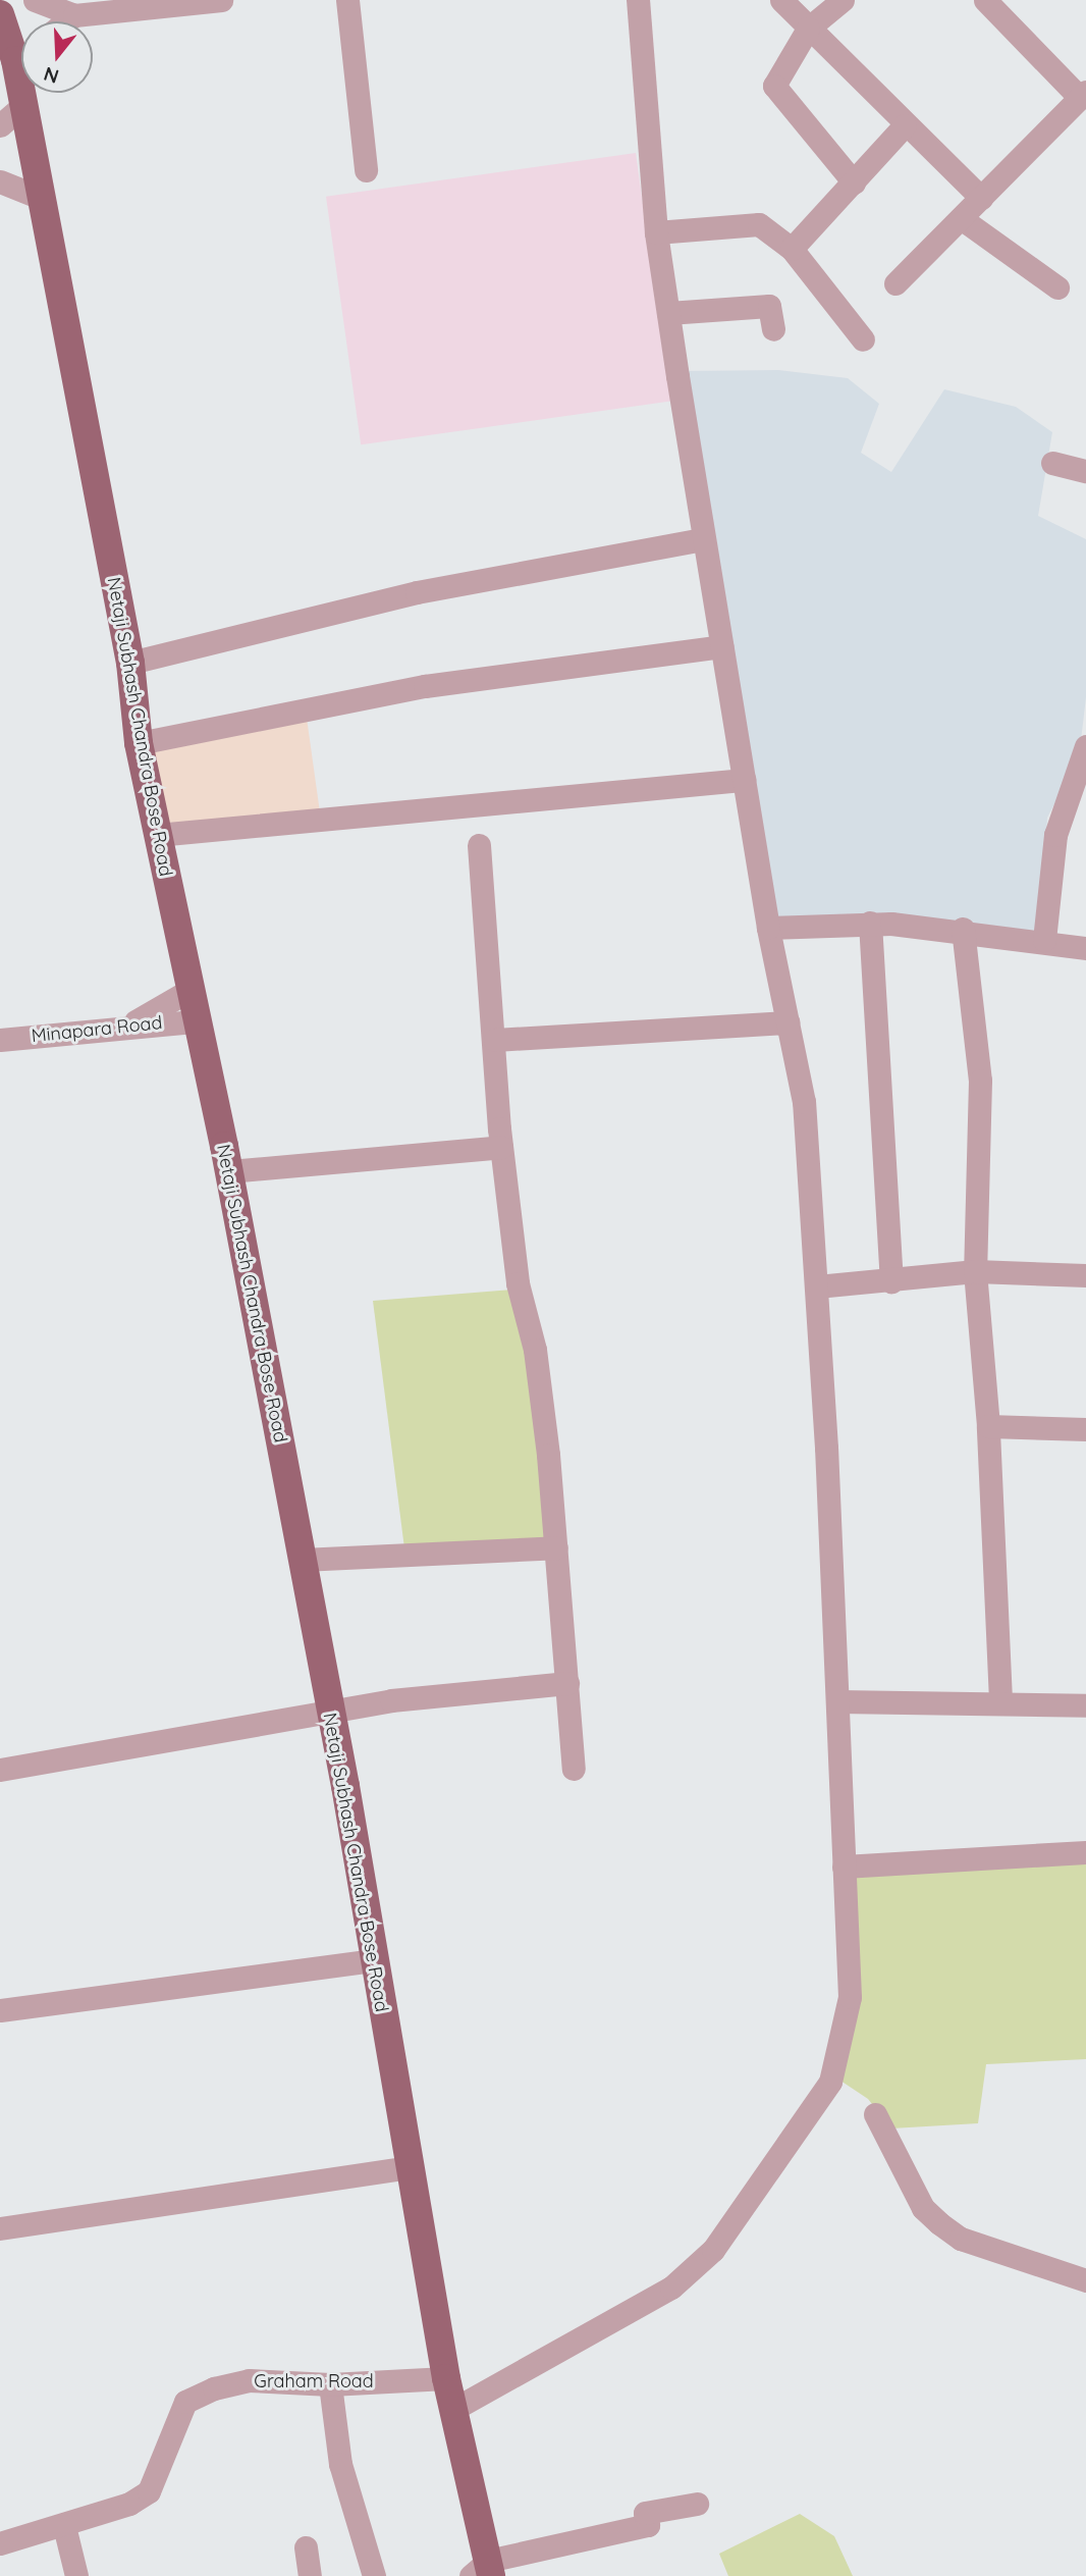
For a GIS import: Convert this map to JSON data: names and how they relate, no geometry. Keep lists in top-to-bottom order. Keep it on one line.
{"streets":{"main road":["Netaji Subhash Chandra Bose Road"],"street":["Minapara Road","Graham Road"]},"crossings":[["Netaji Subhash Chandra Bose Road","Minapara Road"],["Netaji Subhash Chandra Bose Road","Graham Road"]],"north":"bottom"}
